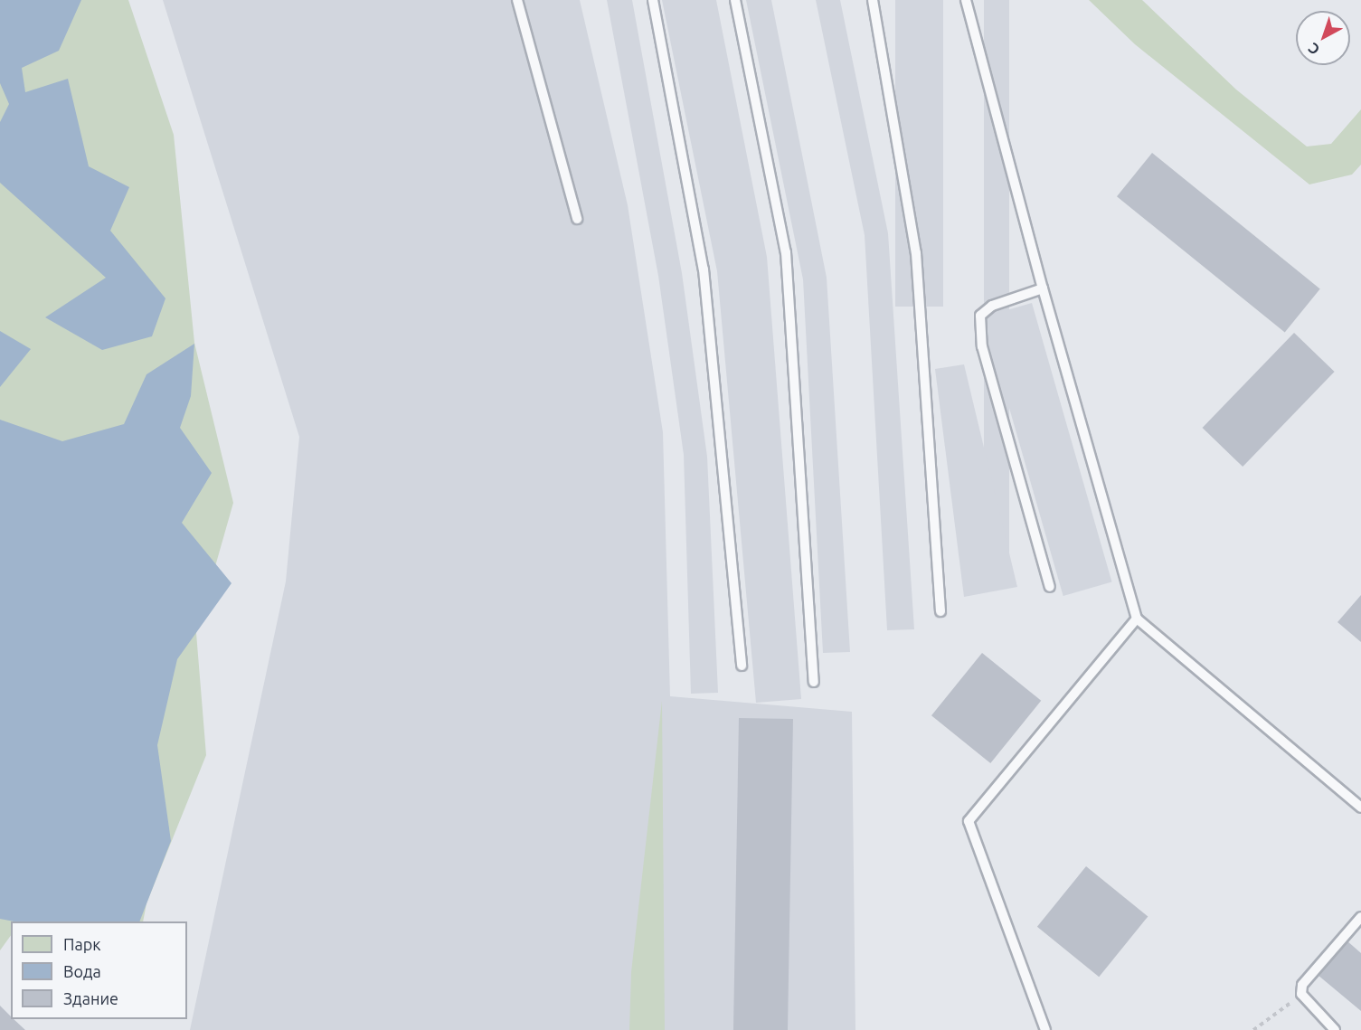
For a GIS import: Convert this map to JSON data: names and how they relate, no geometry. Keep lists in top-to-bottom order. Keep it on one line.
{"legend":["Парк","Вода","Здание"],"north":"bottom left"}
